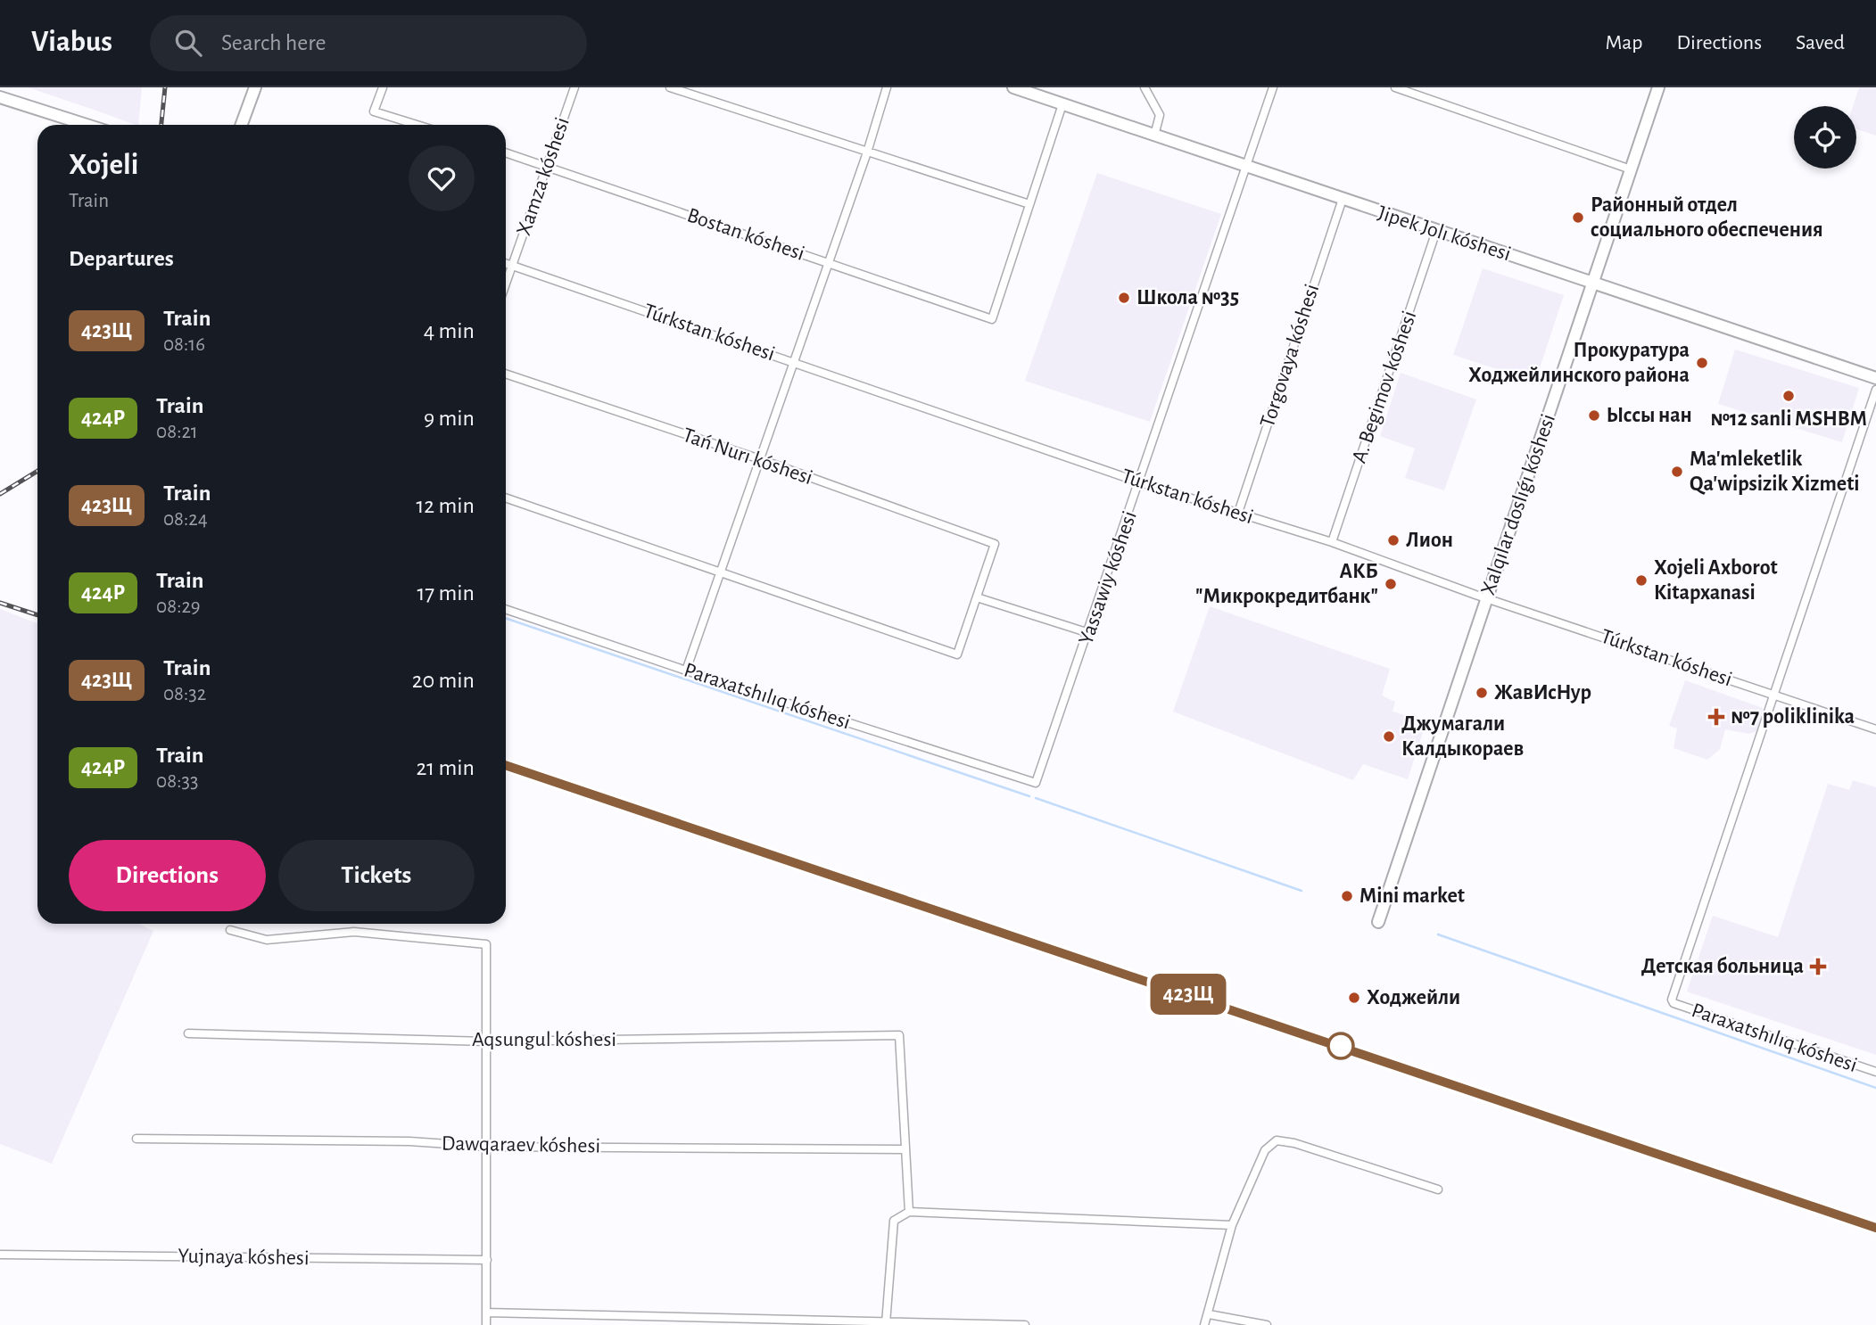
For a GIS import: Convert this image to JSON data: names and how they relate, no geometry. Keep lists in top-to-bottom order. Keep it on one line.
{"streets":{"street":["Xamza kóshesi","Jipek Jolı kóshesi","Bostan kóshesi","Túrkstan kóshesi","Torgovaya kóshesi","A. Begimov kóshesi","Tań Nurı kóshesi","Xalqılar doslıǵı kóshesi","Yassawiy kóshesi","Paraxatshılıq kóshesi","Aqsungul kóshesi","Dawqaraev kóshesi","Yujnaya kóshesi"]},"crossings":[["Xamza kóshesi","Bostan kóshesi"],["Xamza kóshesi","Túrkstan kóshesi"],["Jipek Jolı kóshesi","Torgovaya kóshesi"],["Jipek Jolı kóshesi","A. Begimov kóshesi"],["Jipek Jolı kóshesi","Xalqılar doslıǵı kóshesi"],["Jipek Jolı kóshesi","Yassawiy kóshesi"],["Túrkstan kóshesi","Torgovaya kóshesi"],["Túrkstan kóshesi","A. Begimov kóshesi"],["Túrkstan kóshesi","Xalqılar doslıǵı kóshesi"],["Túrkstan kóshesi","Yassawiy kóshesi"],["Túrkstan kóshesi","Paraxatshılıq kóshesi"],["Yassawiy kóshesi","Paraxatshılıq kóshesi"],["Aqsungul kóshesi","Dawqaraev kóshesi"]],"places":{"other":["Районный отдел социального обеспечения","Школа №35","Прокуратура Ходжейлинского района","№12 sanli MSHBM","Ыссы нан","Ma'mleketlik Qa'wipsizik Xizmeti","Лион","Xojeli Axborot Kitapxanasi","АКБ \"Микрокредитбанк\"","ЖавИсНур","Джумагали Калдыкораев","Mini market","Ходжейли"],"health":["№7 poliklinika","Детская больница"]},"page":{"header":"Viabus","search":"Search here","nav":["Map","Directions","Saved"],"on_map":"423Щ","heading":[["Xojeli","Train"],"Departures"],"list":[{"mark":"423Щ","name":"Train","note":"08:16","value":"4 min"},{"mark":"424Р","name":"Train","note":"08:21","value":"9 min"},{"mark":"423Щ","name":"Train","note":"08:24","value":"12 min"},{"mark":"424Р","name":"Train","note":"08:29","value":"17 min"},{"mark":"423Щ","name":"Train","note":"08:32","value":"20 min"},{"mark":"424Р","name":"Train","note":"08:33","value":"21 min"}],"buttons":["Directions","Tickets"]}}
